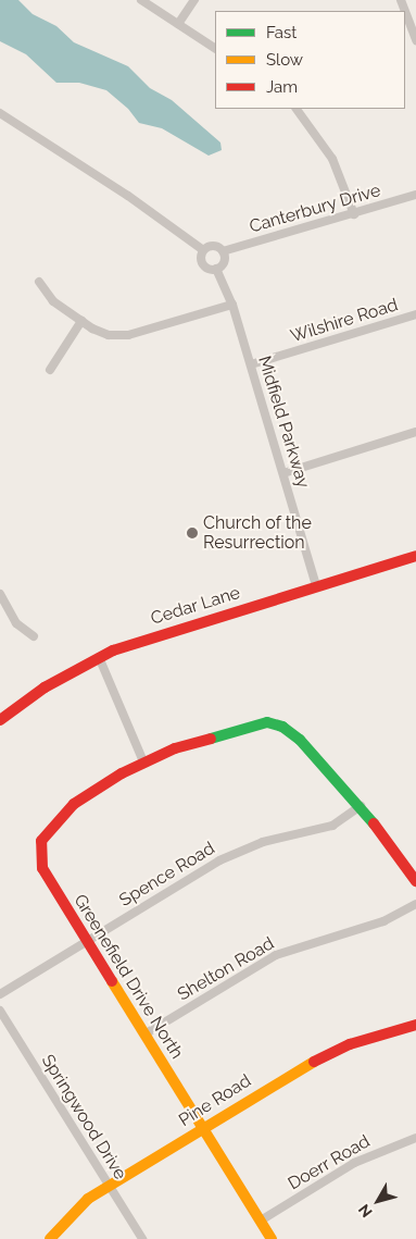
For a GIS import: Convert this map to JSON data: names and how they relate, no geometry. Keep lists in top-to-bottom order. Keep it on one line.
{"streets":{"street":["Canterbury Drive","Wilshire Road","Midfield Parkway","Cedar Lane","Spence Road","Shelton Road","Greenefield Drive North","Pine Road","Springwood Drive","Doerr Road"]},"crossings":[["Canterbury Drive","Midfield Parkway"],["Wilshire Road","Midfield Parkway"],["Midfield Parkway","Cedar Lane"],["Spence Road","Greenefield Drive North"],["Shelton Road","Greenefield Drive North"],["Greenefield Drive North","Pine Road"],["Greenefield Drive North","Doerr Road"],["Pine Road","Springwood Drive"]],"places":["Church of the Resurrection"],"legend":["Fast","Slow","Jam"],"north":"bottom left"}
